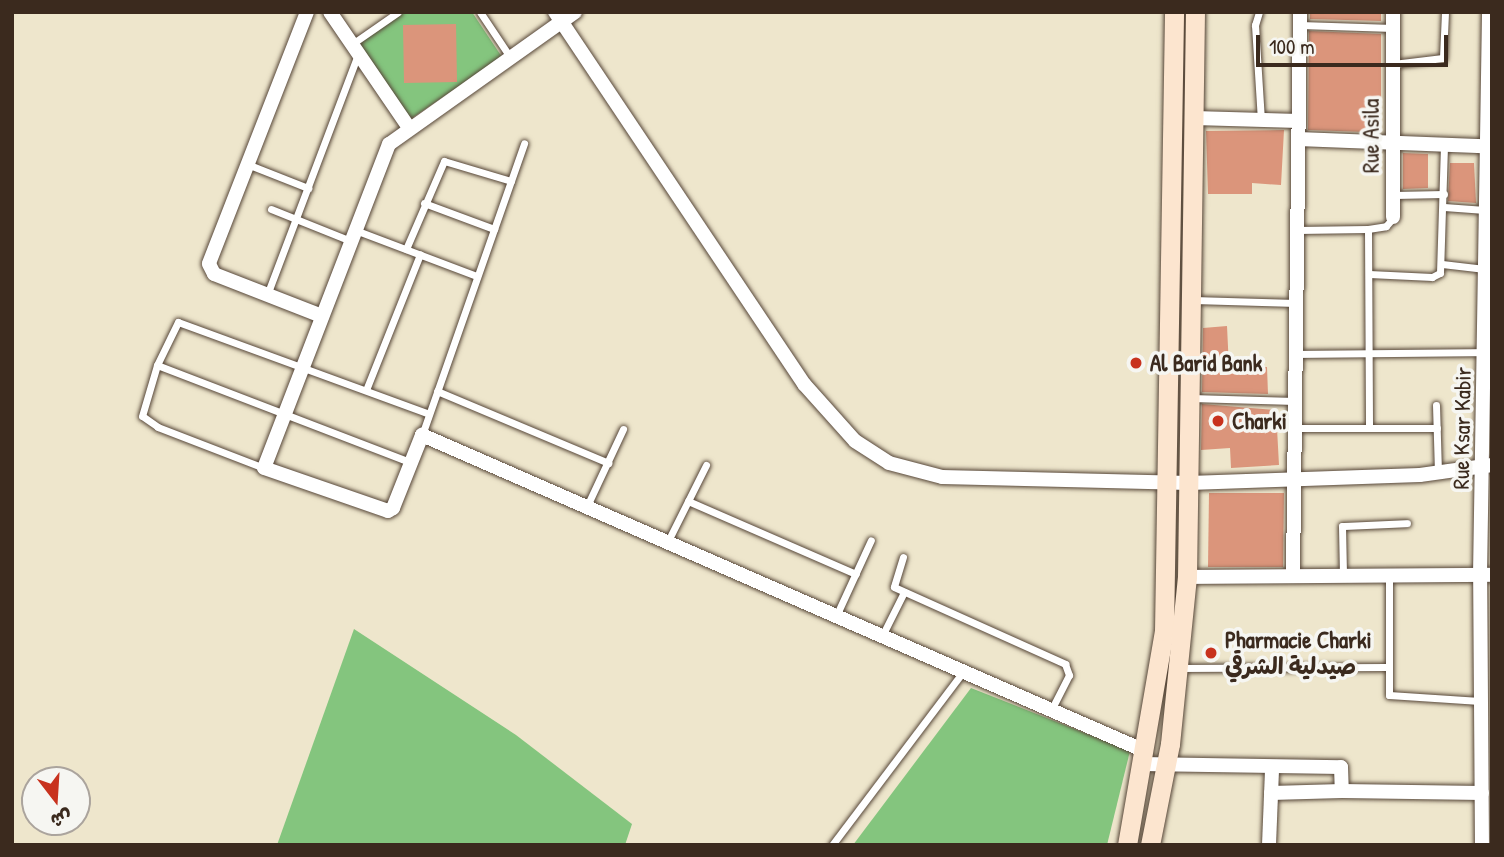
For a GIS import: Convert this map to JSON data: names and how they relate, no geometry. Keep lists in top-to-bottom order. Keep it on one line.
{"streets":{"street":["Rue Asila","Rue Ksar Kabir"]},"places":["Al Barid Bank","Charki","Pharmacie Charki صيدلية الشرقي"],"scale_bar":"100 m","north":"bottom"}
